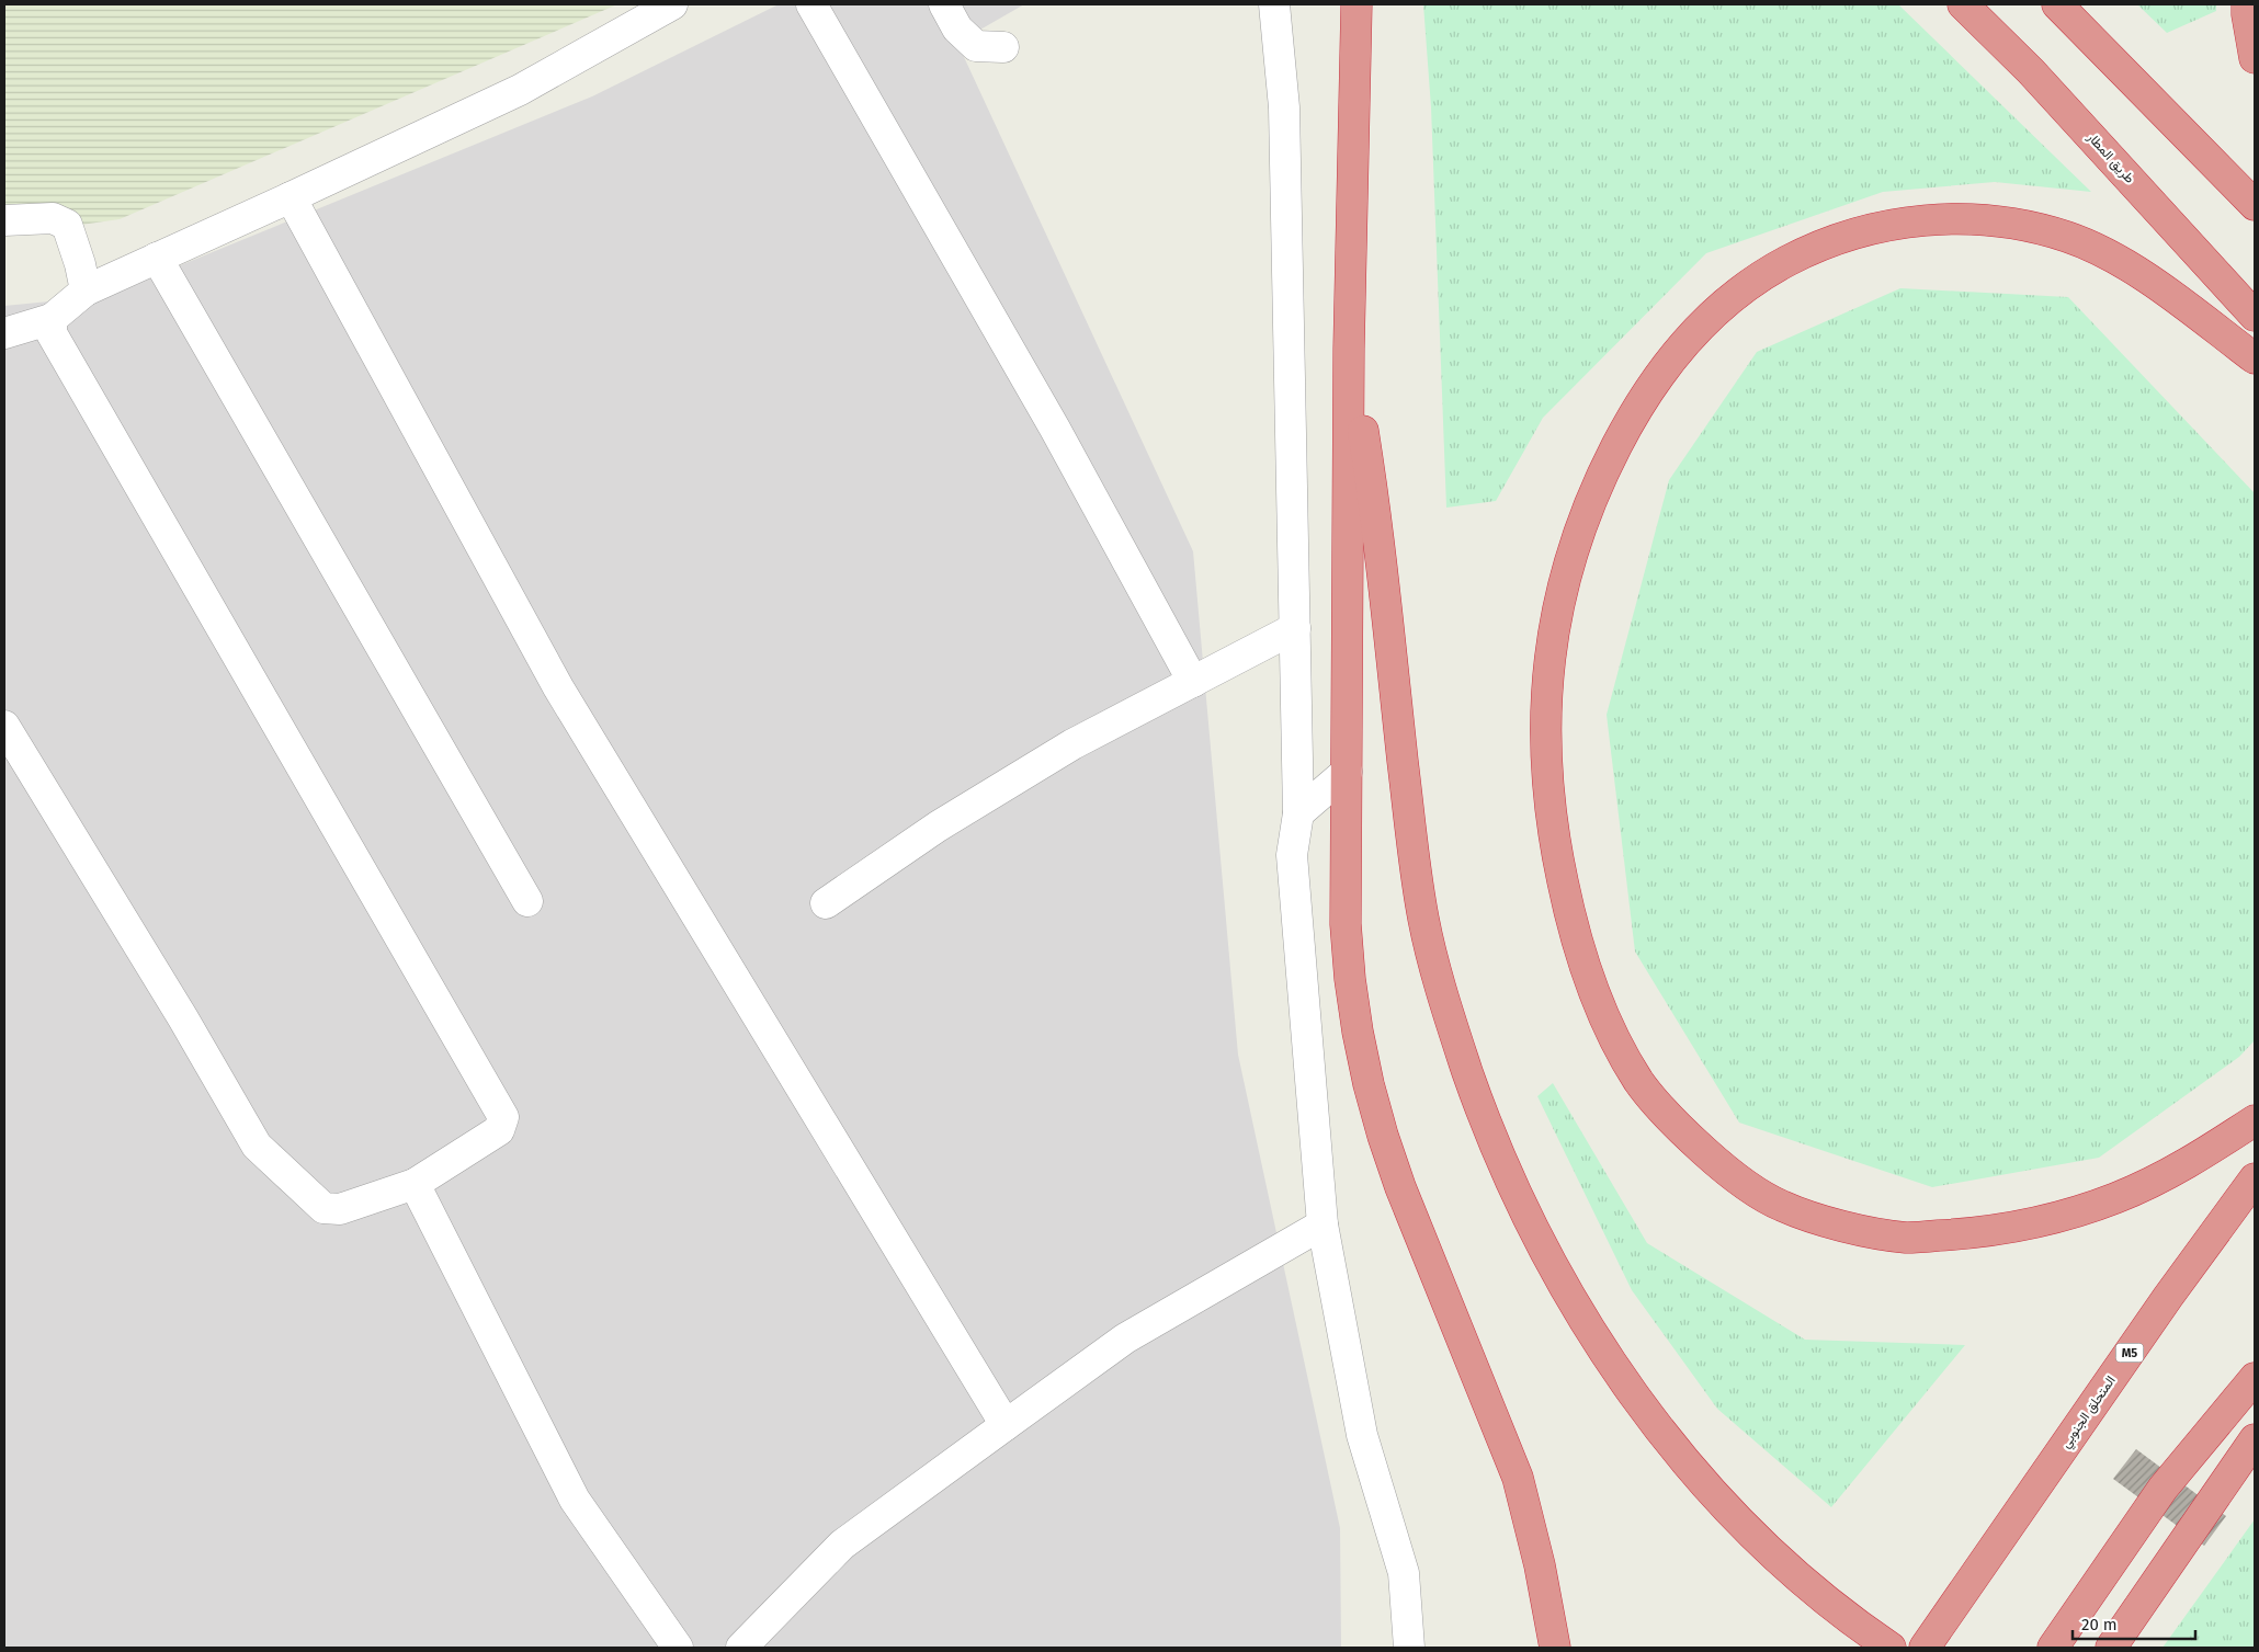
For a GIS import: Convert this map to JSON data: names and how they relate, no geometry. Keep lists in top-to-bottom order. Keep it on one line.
{"streets":{"highway":["طريق المطار","M5","المتحلق الجنوبي"]},"scale_bar":"20 m"}
